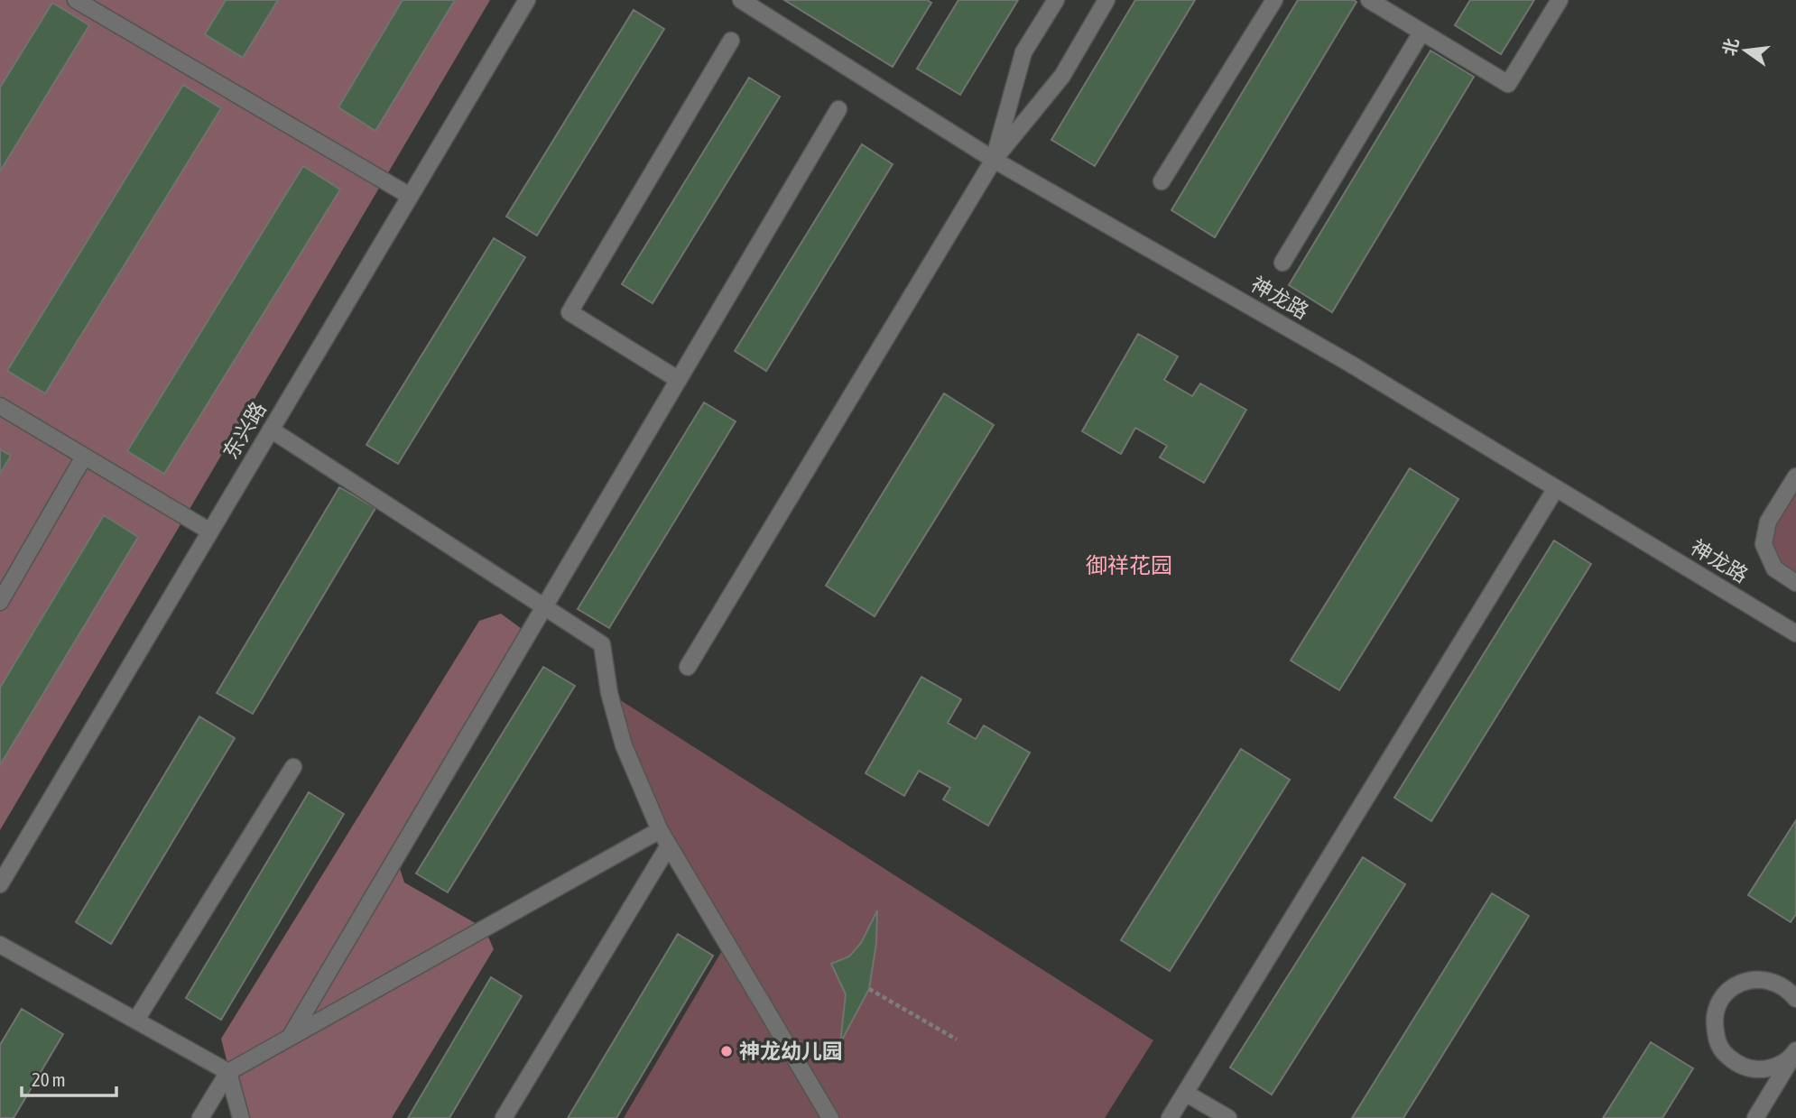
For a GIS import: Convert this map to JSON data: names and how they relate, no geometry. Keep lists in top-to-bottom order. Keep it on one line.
{"streets":{"street":["神龙路","东兴路"]},"districts":["御祥花园"],"places":["神龙幼儿园"],"scale_bar":"20 m","north":"left"}
